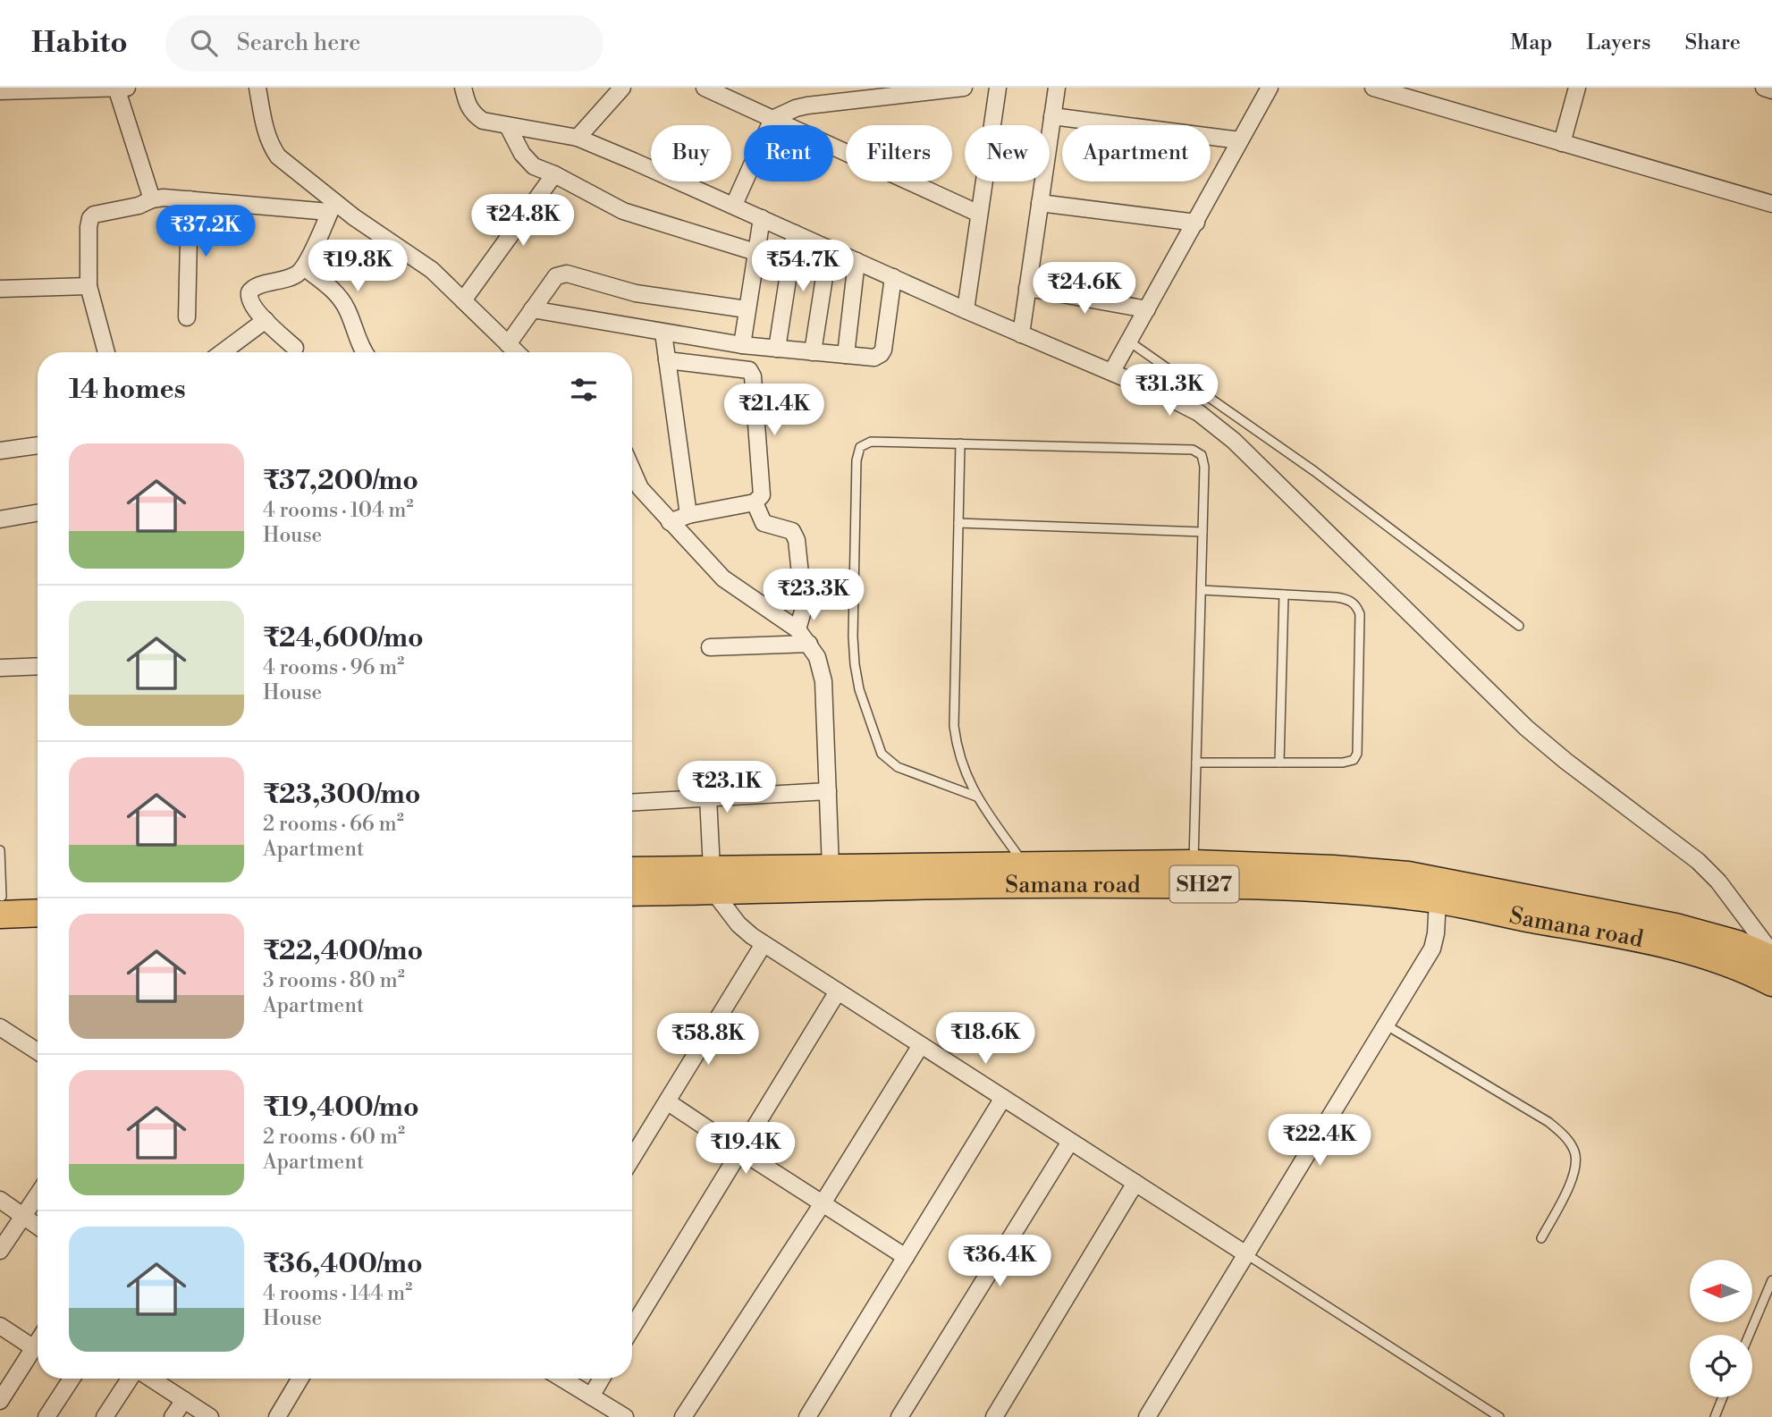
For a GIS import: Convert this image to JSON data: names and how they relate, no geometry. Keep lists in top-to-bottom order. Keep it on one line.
{"streets":{"main road":["Samana road","SH27"]},"north":"left","page":{"header":"Habito","search":"Search here","nav":["Map","Layers","Share"],"chip":["Buy","Rent","Filters","New","Apartment"],"price":["₹24.8K","₹37.2K","₹19.8K","₹54.7K","₹24.6K","₹31.3K","₹21.4K","₹23.3K","₹23.1K","₹18.6K","₹58.8K","₹22.4K","₹19.4K","₹36.4K"],"heading":"14 homes","list":[{"name":"₹37,200/mo","note":"4 rooms · 104 m² · House"},{"name":"₹24,600/mo","note":"4 rooms · 96 m² · House"},{"name":"₹23,300/mo","note":"2 rooms · 66 m² · Apartment"},{"name":"₹22,400/mo","note":"3 rooms · 80 m² · Apartment"},{"name":"₹19,400/mo","note":"2 rooms · 60 m² · Apartment"},{"name":"₹36,400/mo","note":"4 rooms · 144 m² · House"}]}}
